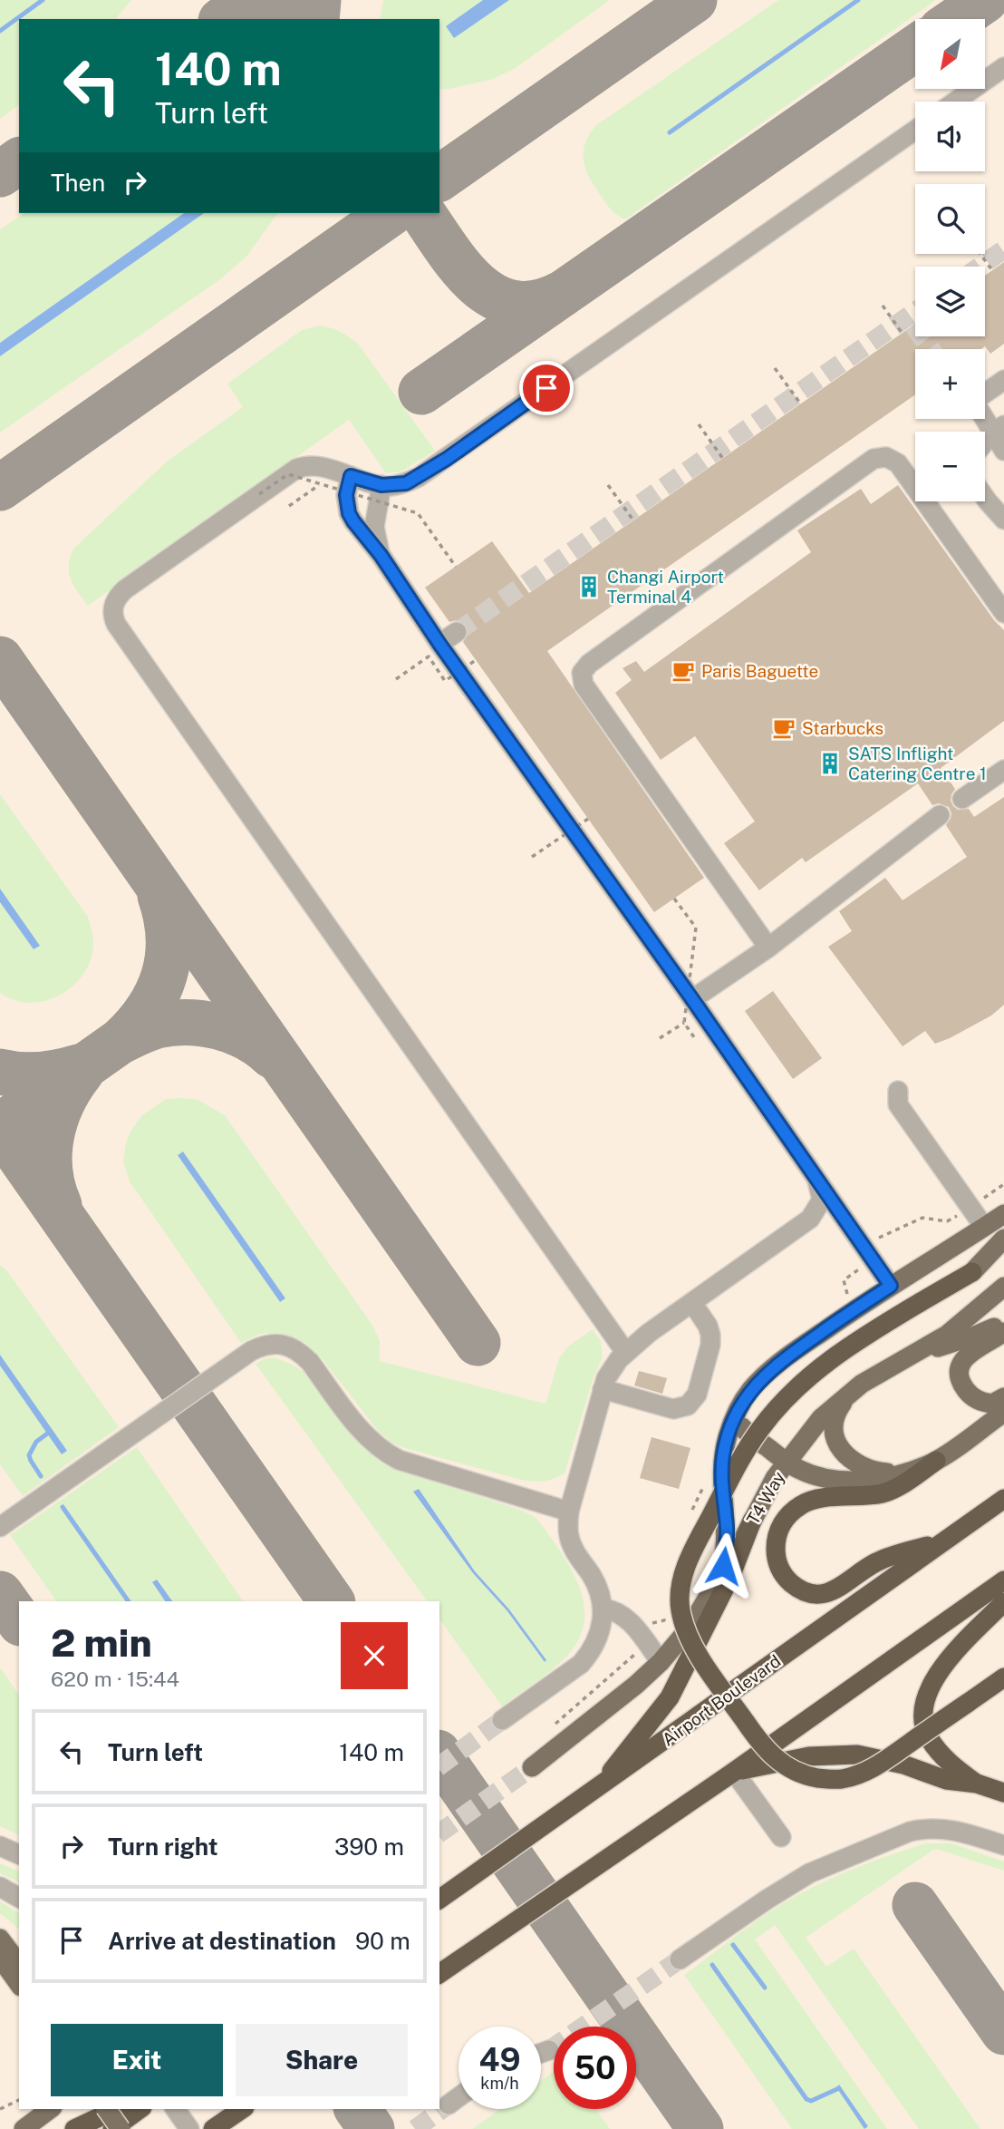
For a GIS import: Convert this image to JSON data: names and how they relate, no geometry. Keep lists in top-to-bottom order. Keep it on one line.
{"streets":{"highway":["Airport Boulevard"],"main road":["T4 Way"]},"places":{"building":["Changi Airport Terminal 4","SATS Inflight Catering Centre 1"],"cafe":["Paris Baguette","Starbucks"]},"north":"bottom left","page":{"map_buttons":["+","−"],"turn":["140 m","Turn left"],"then":"Then","heading":["2 min","620 m · 15:44"],"list":[{"name":"Turn left","value":"140 m"},{"name":"Turn right","value":"390 m"},{"name":"Arrive at destination","value":"90 m"}],"buttons":["Exit","Share"],"speed":"49 km/h","limit":"50"}}
